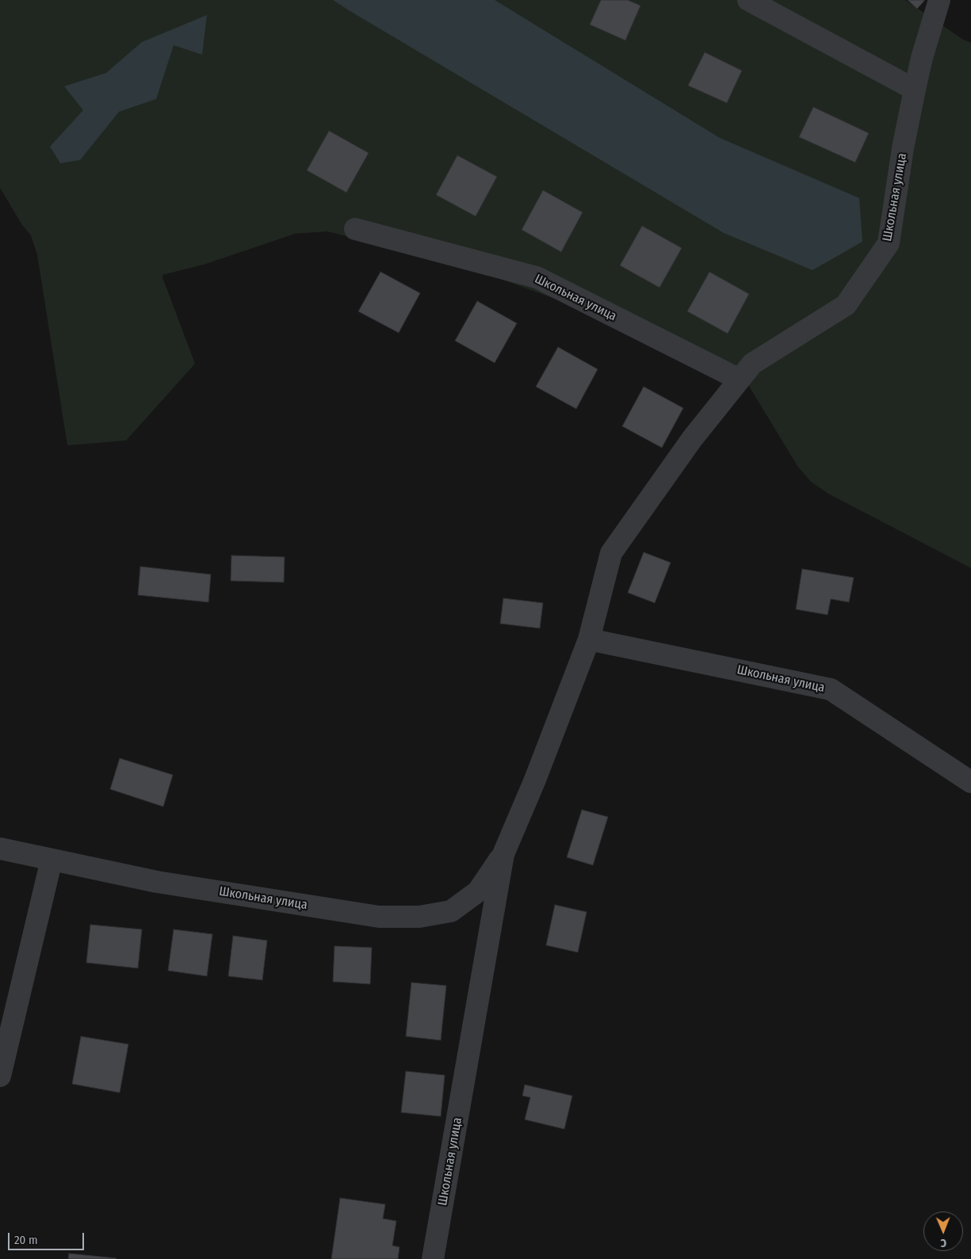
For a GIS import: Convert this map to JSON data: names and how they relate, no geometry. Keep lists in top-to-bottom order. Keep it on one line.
{"streets":{"street":["Школьная улица"]},"scale_bar":"20 m","north":"bottom"}
